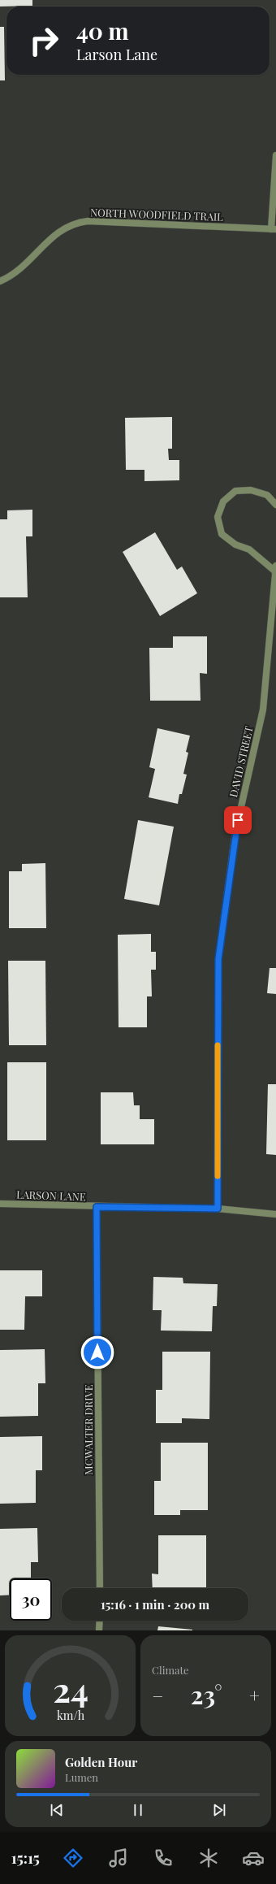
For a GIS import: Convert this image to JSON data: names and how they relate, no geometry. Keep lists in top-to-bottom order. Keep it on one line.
{"streets":{"street":["NORTH WOODFIELD TRAIL","DAVID STREET","LARSON LANE","MCWALTER DRIVE"]},"crossings":[["DAVID STREET","LARSON LANE"],["LARSON LANE","MCWALTER DRIVE"]],"page":{"turn":["40 m","Larson Lane"],"limit":"30","trip":"15:16 · 1 min · 200 m","tile":"Climate","heat":["−","23°","+"],"song":["Golden Hour","Lumen"],"tabs":"15:15","gauge":["24","km/h"]}}
